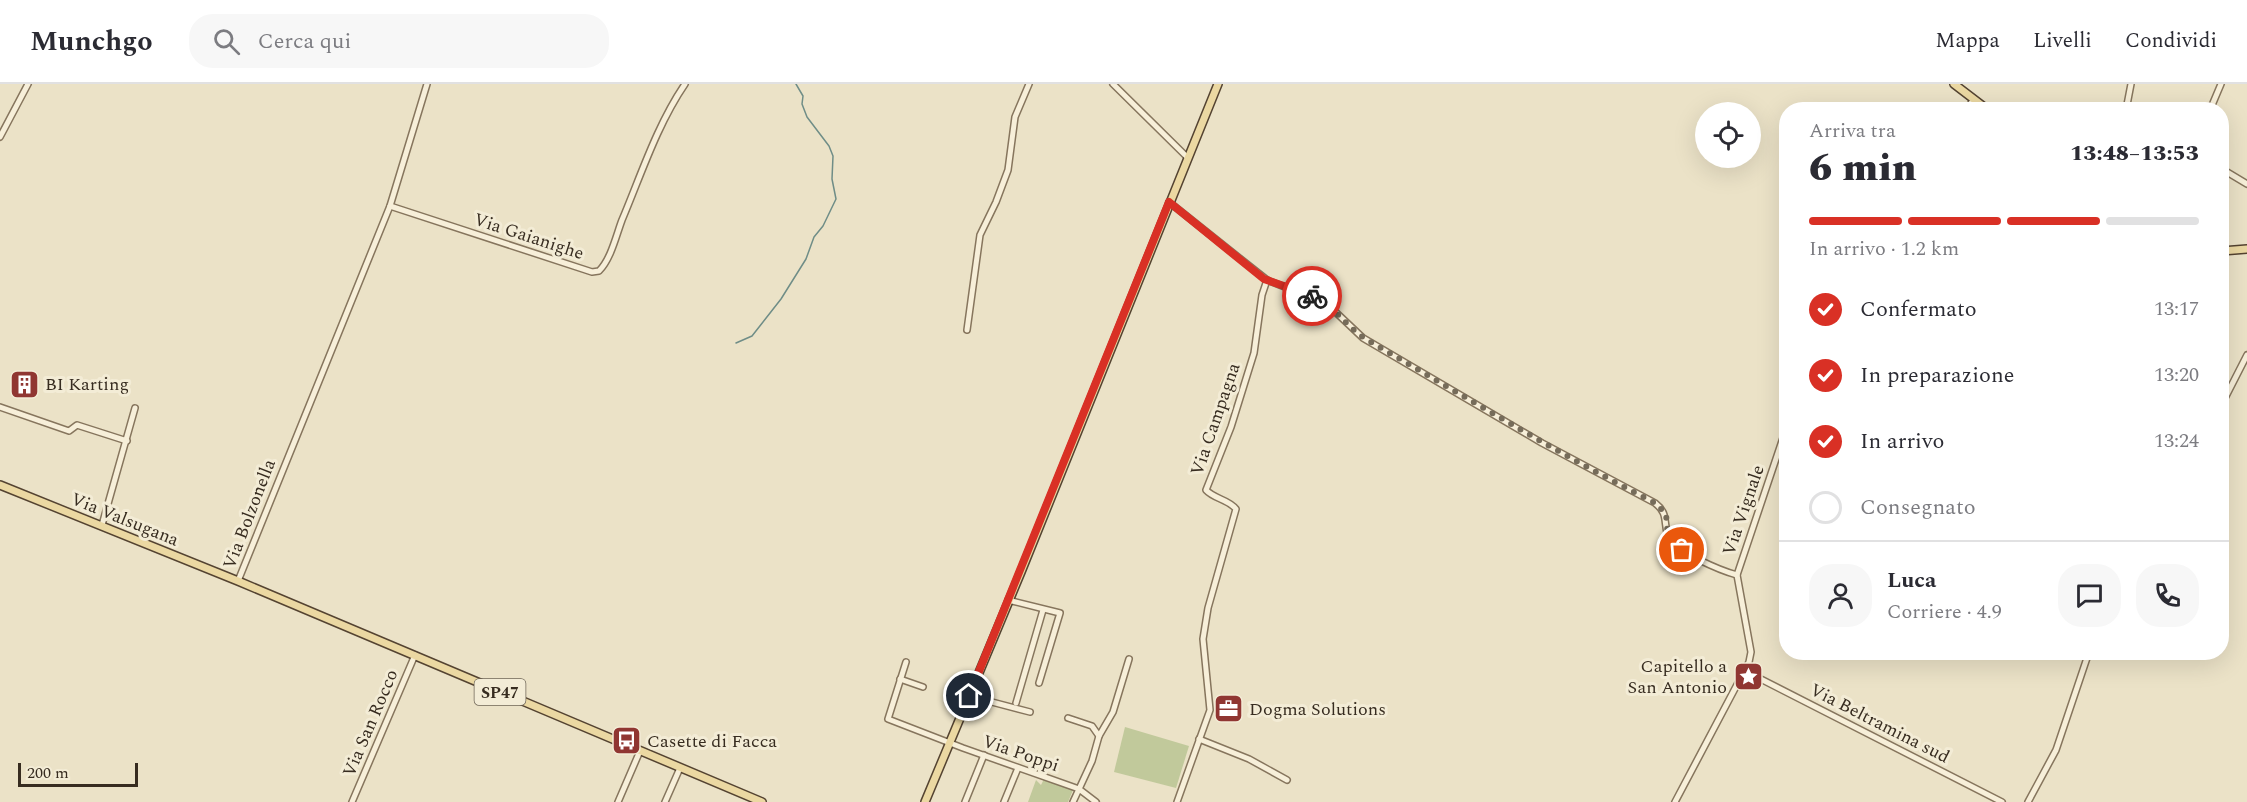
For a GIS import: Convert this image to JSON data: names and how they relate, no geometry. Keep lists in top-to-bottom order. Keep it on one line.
{"streets":{"main road":["Via Bolzonella","Via Valsugana","SP47"],"street":["Via Gaianighe","Via Campagna","Via Vignale","Via San Rocco","Via Beltramina sud","Via Poppi"]},"crossings":[["Via Gaianighe","Via Bolzonella"],["Via Vignale","Via Beltramina sud"],["Via Bolzonella","Via Valsugana"],["Via Bolzonella","Via San Rocco"]],"places":{"building":["BI Karting"],"place":["Capitello a San Antonio"],"office":["Dogma Solutions"],"bus stop":["Casette di Facca"]},"scale_bar":"200 m","page":{"header":"Munchgo","search":"Cerca qui","nav":["Mappa","Livelli","Condividi"],"heading":["6 min","Arriva tra","13:48–13:53"],"panel":["Luca","Corriere · 4.9"],"bar":"In arrivo · 1.2 km","list":[["Confermato","13:17"],["In preparazione","13:20"],["In arrivo","13:24"],"Consegnato"],"scale":"200 m"}}
